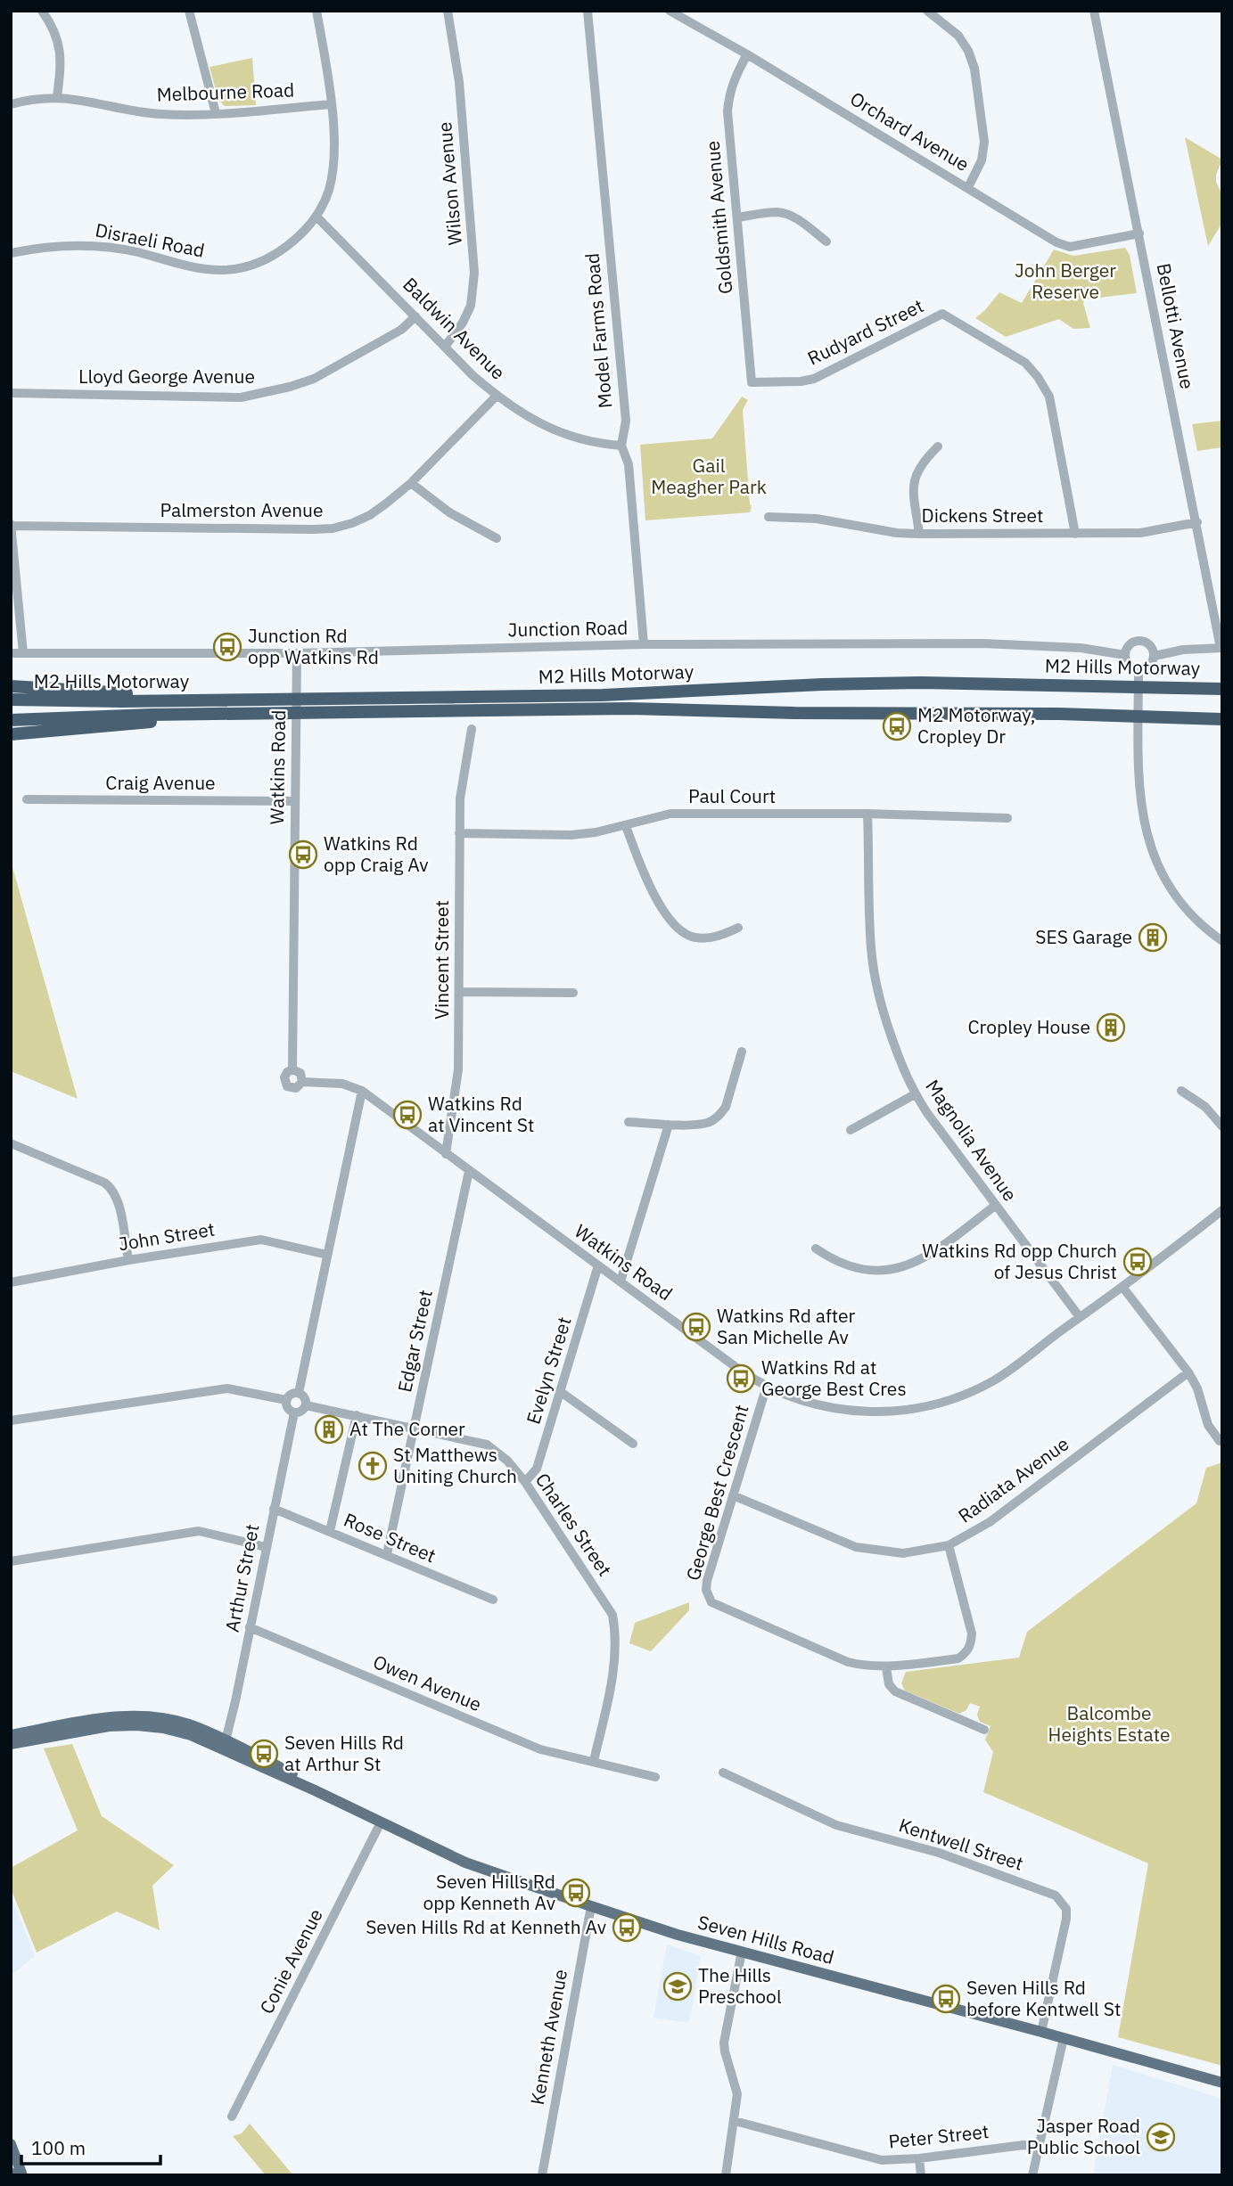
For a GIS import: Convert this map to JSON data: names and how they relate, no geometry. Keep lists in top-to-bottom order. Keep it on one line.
{"streets":{"highway":["M2 Hills Motorway"],"main road":["Seven Hills Road"],"street":["Melbourne Road","Orchard Avenue","Wilson Avenue","Goldsmith Avenue","Disraeli Road","Bellotti Avenue","Baldwin Avenue","Model Farms Road","Rudyard Street","Lloyd George Avenue","Palmerston Avenue","Dickens Street","Junction Road","Watkins Road","Craig Avenue","Paul Court","Vincent Street","Magnolia Avenue","John Street","Edgar Street","Evelyn Street","Radiata Avenue","George Best Crescent","Charles Street","Rose Street","Arthur Street","Owen Avenue","Kentwell Street","Conie Avenue","Kenneth Avenue","Peter Street"]},"crossings":[["Melbourne Road","Disraeli Road"],["Orchard Avenue","Goldsmith Avenue"],["Orchard Avenue","Bellotti Avenue"],["Wilson Avenue","Baldwin Avenue"],["Goldsmith Avenue","Rudyard Street"],["Disraeli Road","Baldwin Avenue"],["Bellotti Avenue","Dickens Street"],["Baldwin Avenue","Model Farms Road"],["Baldwin Avenue","Lloyd George Avenue"],["Baldwin Avenue","Palmerston Avenue"],["Model Farms Road","Junction Road"],["Rudyard Street","Dickens Street"],["Junction Road","Watkins Road"],["Watkins Road","Craig Avenue"],["Watkins Road","Vincent Street"],["Watkins Road","Magnolia Avenue"],["Watkins Road","Edgar Street"],["Watkins Road","Evelyn Street"],["Watkins Road","George Best Crescent"],["Paul Court","Vincent Street"],["Paul Court","Magnolia Avenue"],["Edgar Street","Charles Street"],["Edgar Street","Rose Street"],["Evelyn Street","Charles Street"],["Radiata Avenue","George Best Crescent"],["Charles Street","Arthur Street"],["Charles Street","Owen Avenue"],["Rose Street","Arthur Street"],["Arthur Street","Owen Avenue"],["Arthur Street","Seven Hills Road"],["Kentwell Street","Seven Hills Road"],["Seven Hills Road","Conie Avenue"],["Seven Hills Road","Kenneth Avenue"]],"parks":["John Berger Reserve","Gail Meagher Park","Balcombe Heights Estate"],"places":{"bus stop":["Junction Rd opp Watkins Rd","M2 Motorway, Cropley Dr","Watkins Rd opp Craig Av","Watkins Rd at Vincent St","Watkins Rd opp Church of Jesus Christ","Watkins Rd after San Michelle Av","Watkins Rd at George Best Cres","Seven Hills Rd at Arthur St","Seven Hills Rd opp Kenneth Av","Seven Hills Rd at Kenneth Av","Seven Hills Rd before Kentwell St"],"building":["SES Garage","Cropley House","At The Corner"],"church":["St Matthews Uniting Church"],"school or university":["The Hills Preschool","Jasper Road Public School"]},"scale_bar":"100 m"}
